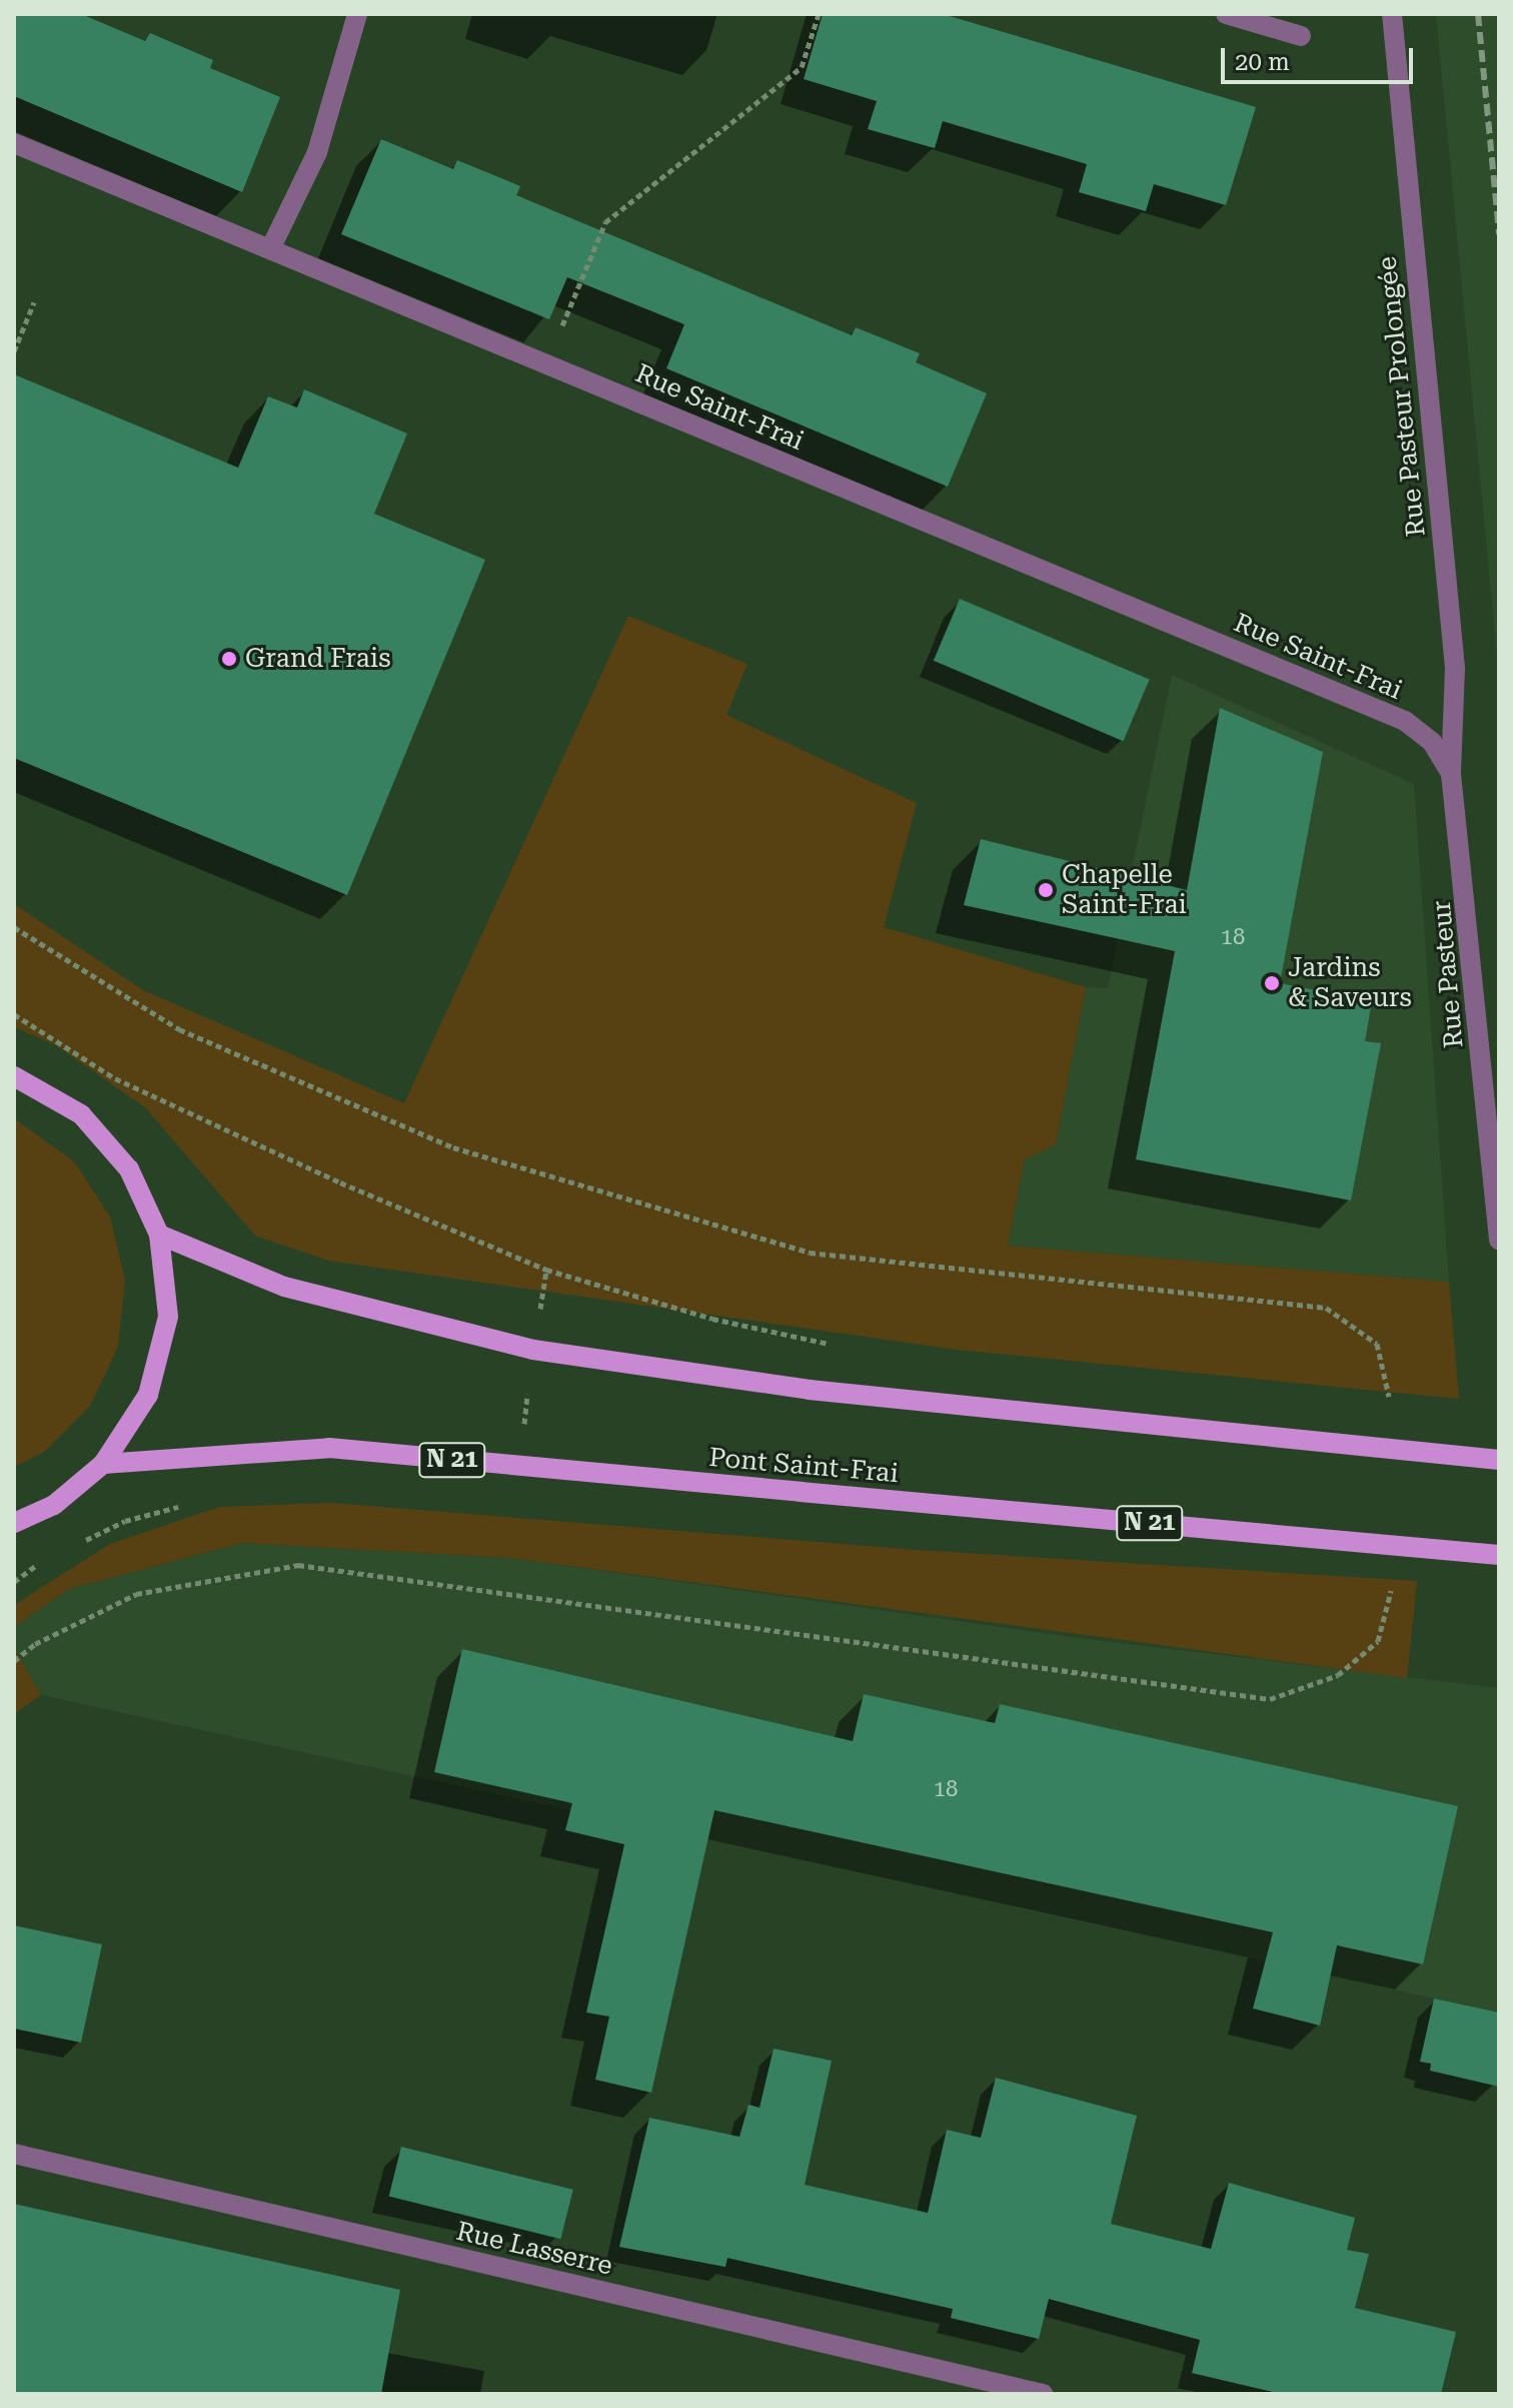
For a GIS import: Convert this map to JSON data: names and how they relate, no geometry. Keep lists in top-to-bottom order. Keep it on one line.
{"streets":{"main road":["N 21","Pont Saint-Frai"],"street":["Rue Pasteur Prolongée","Rue Saint-Frai","Rue Pasteur","Rue Lasserre"]},"crossings":[["Rue Pasteur Prolongée","Rue Pasteur"],["Rue Saint-Frai","Rue Pasteur"]],"places":["Grand Frais","Chapelle Saint-Frai","Jardins & Saveurs"],"house_numbers":["18","18"],"scale_bar":"20 m"}
